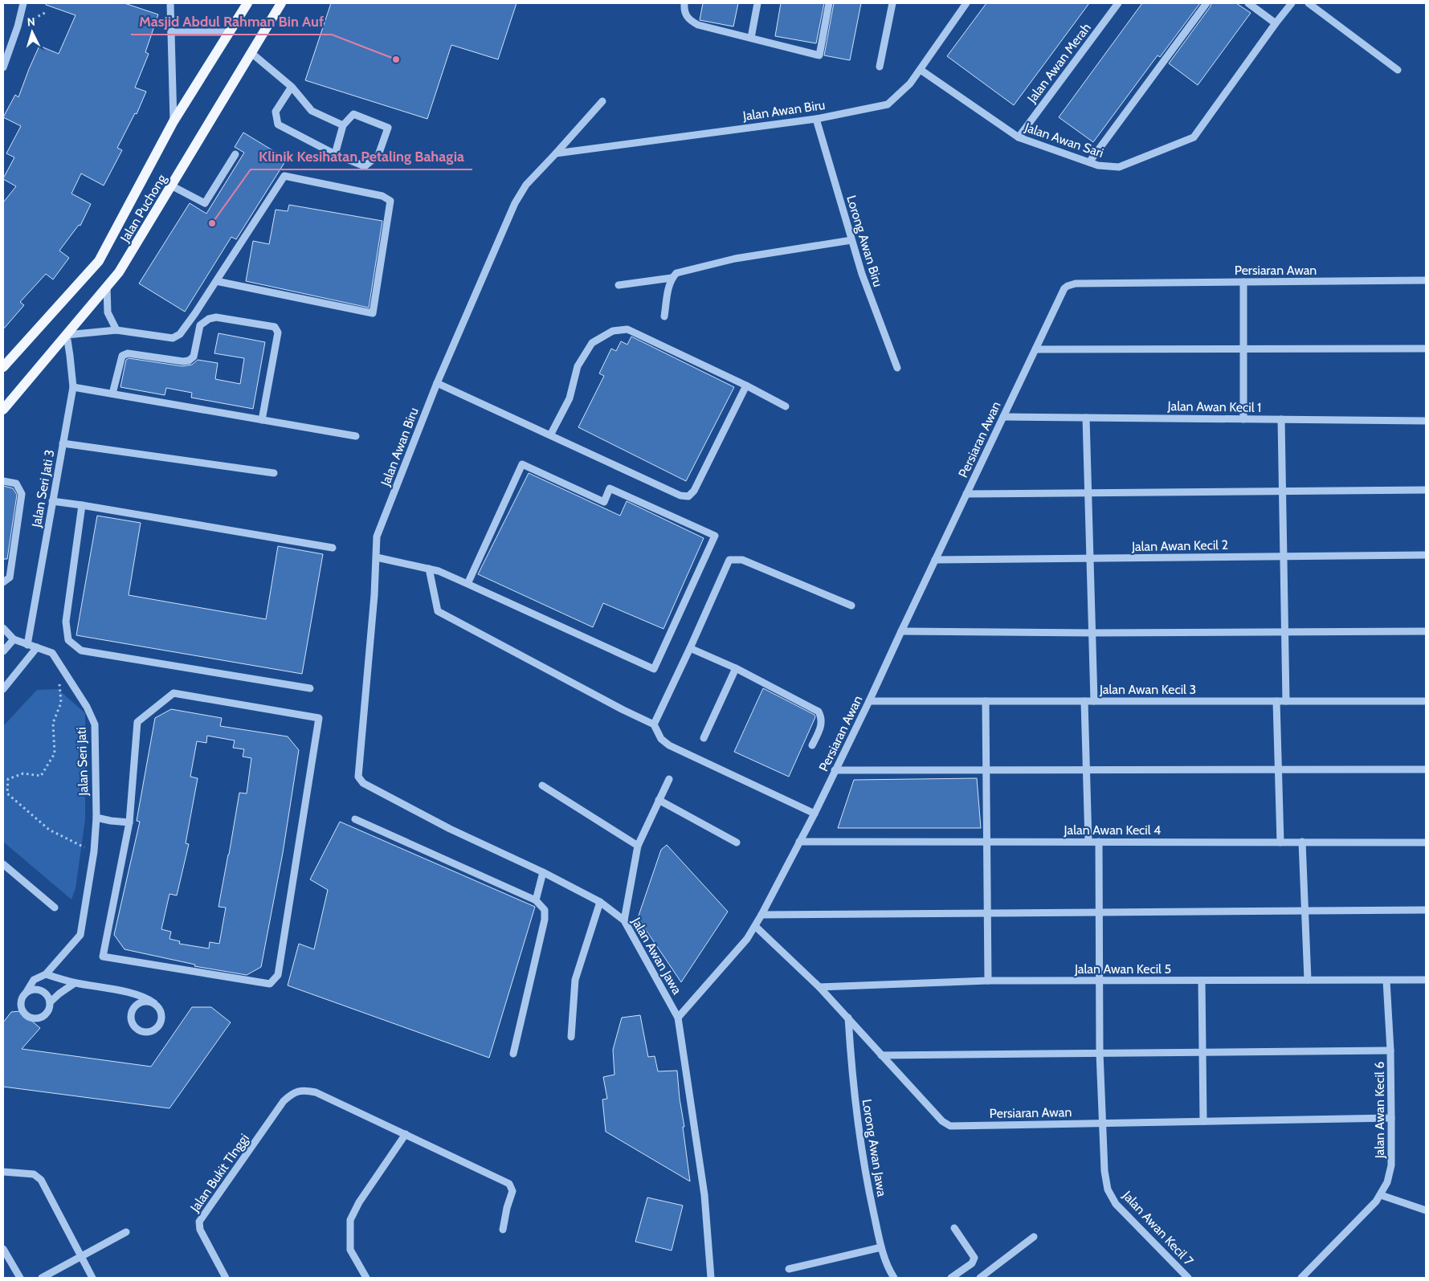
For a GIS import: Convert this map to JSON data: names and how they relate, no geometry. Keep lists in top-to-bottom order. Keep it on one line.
{"streets":{"main road":["Jalan Puchong"],"street":["Jalan Awan Merah","Jalan Awan Biru","Jalan Awan Sari","Lorong Awan Biru","Persiaran Awan","Jalan Awan Kecil 1","Jalan Seri Jati 3","Jalan Awan Kecil 2","Jalan Awan Kecil 3","Jalan Seri Jati","Jalan Awan Kecil 4","Jalan Awan Jawa","Jalan Awan Kecil 5","Jalan Awan Kecil 6","Lorong Awan Jawa","Jalan Bukit TInggi","Jalan Awan Kecil 7"]},"crossings":[["Jalan Awan Merah","Jalan Awan Sari"],["Jalan Awan Biru","Jalan Awan Sari"],["Jalan Awan Biru","Lorong Awan Biru"],["Jalan Awan Biru","Jalan Awan Jawa"],["Jalan Puchong","Jalan Seri Jati 3"],["Persiaran Awan","Jalan Awan Kecil 1"],["Persiaran Awan","Jalan Awan Kecil 2"],["Persiaran Awan","Jalan Awan Kecil 3"],["Persiaran Awan","Jalan Awan Kecil 4"],["Persiaran Awan","Jalan Awan Jawa"],["Persiaran Awan","Jalan Awan Kecil 5"],["Persiaran Awan","Jalan Awan Kecil 6"],["Persiaran Awan","Lorong Awan Jawa"],["Persiaran Awan","Jalan Awan Kecil 7"],["Jalan Seri Jati 3","Jalan Seri Jati"],["Jalan Awan Kecil 4","Jalan Awan Kecil 7"],["Jalan Awan Kecil 5","Jalan Awan Kecil 6"],["Jalan Awan Kecil 5","Jalan Awan Kecil 7"]],"places":["Masjid Abdul Rahman Bin Auf","Klinik Kesihatan Petaling Bahagia"],"north":"top"}
